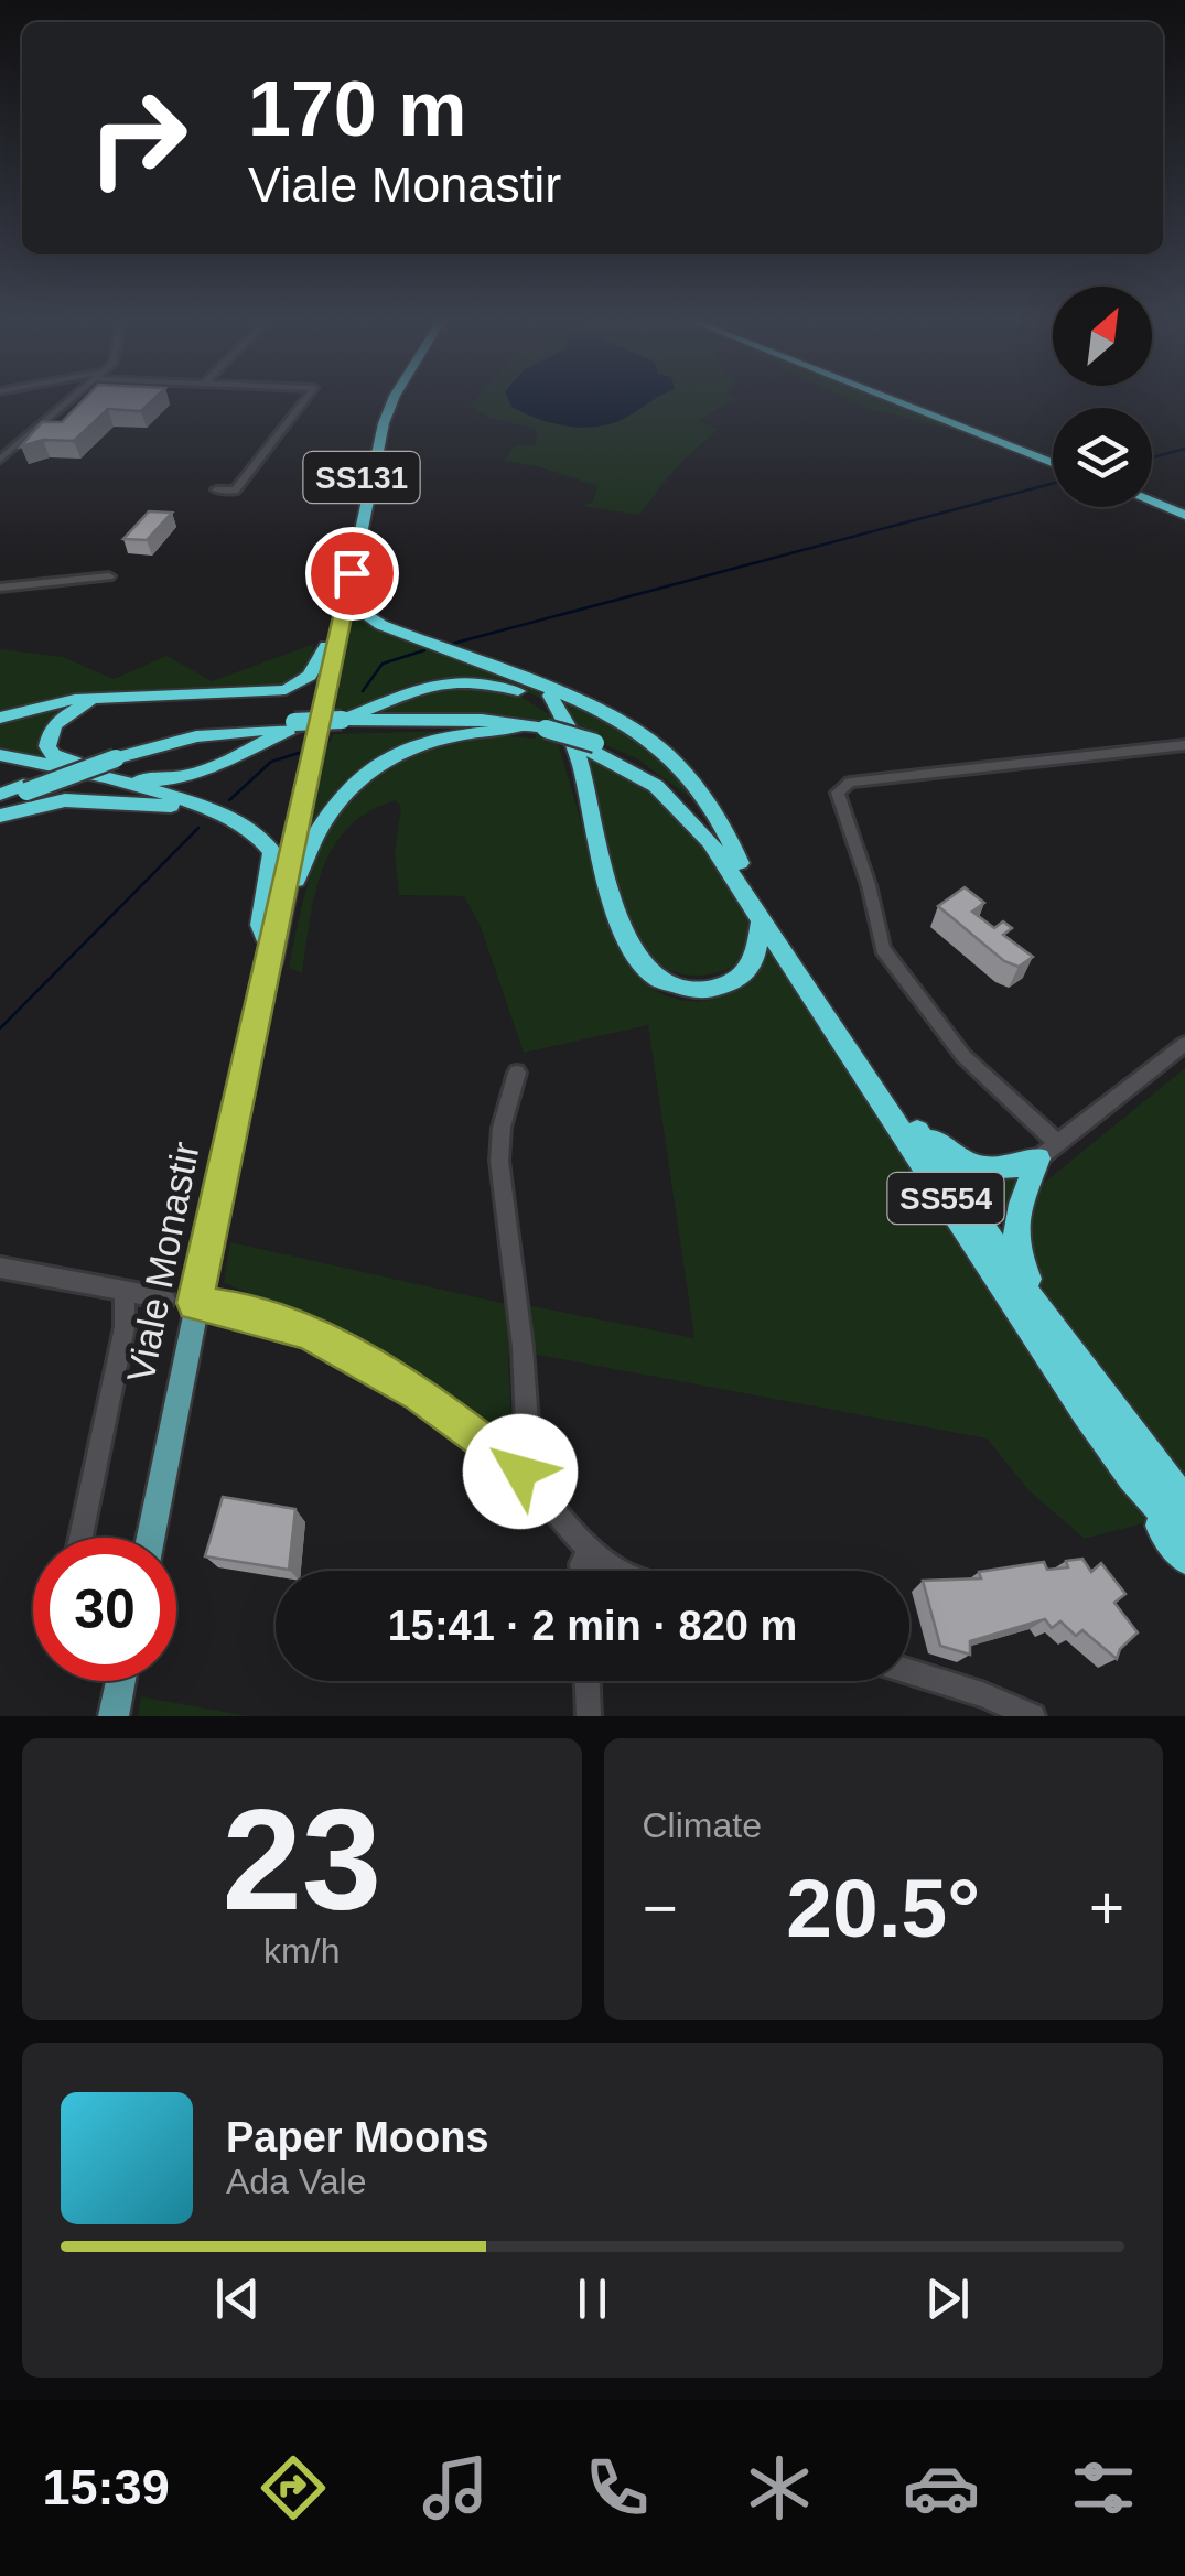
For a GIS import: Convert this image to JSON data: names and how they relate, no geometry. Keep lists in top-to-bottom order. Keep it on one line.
{"streets":{"highway":["SS131","SS554"],"main road":["Viale Monastir"]},"crossings":[["SS131","Viale Monastir"]],"north":"top right","page":{"turn":["170 m","Viale Monastir"],"limit":"30","trip":"15:41 · 2 min · 820 m","tile":[["23","km/h"],"Climate"],"heat":["−","20.5°","+"],"song":["Paper Moons","Ada Vale"],"tabs":"15:39"}}
